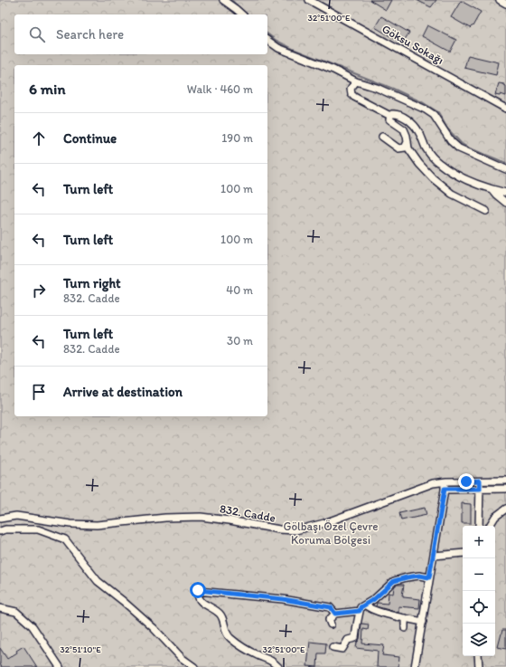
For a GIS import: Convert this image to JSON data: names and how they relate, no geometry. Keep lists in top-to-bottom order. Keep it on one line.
{"streets":{"street":["Göksu Sokağı","832. Cadde"]},"parks":["Gölbaşı Özel Çevre Koruma Bölgesi"],"page":{"search":"Search here","heading":["6 min","Walk · 460 m"],"list":[["Continue","190 m"],["Turn left","100 m"],["Turn left","100 m"],["Turn right","832. Cadde","40 m"],["Turn left","832. Cadde","30 m"],"Arrive at destination"],"map_buttons":["+","−"]},"coordinates":["32°51'00\"E","32°51'10\"E"]}
